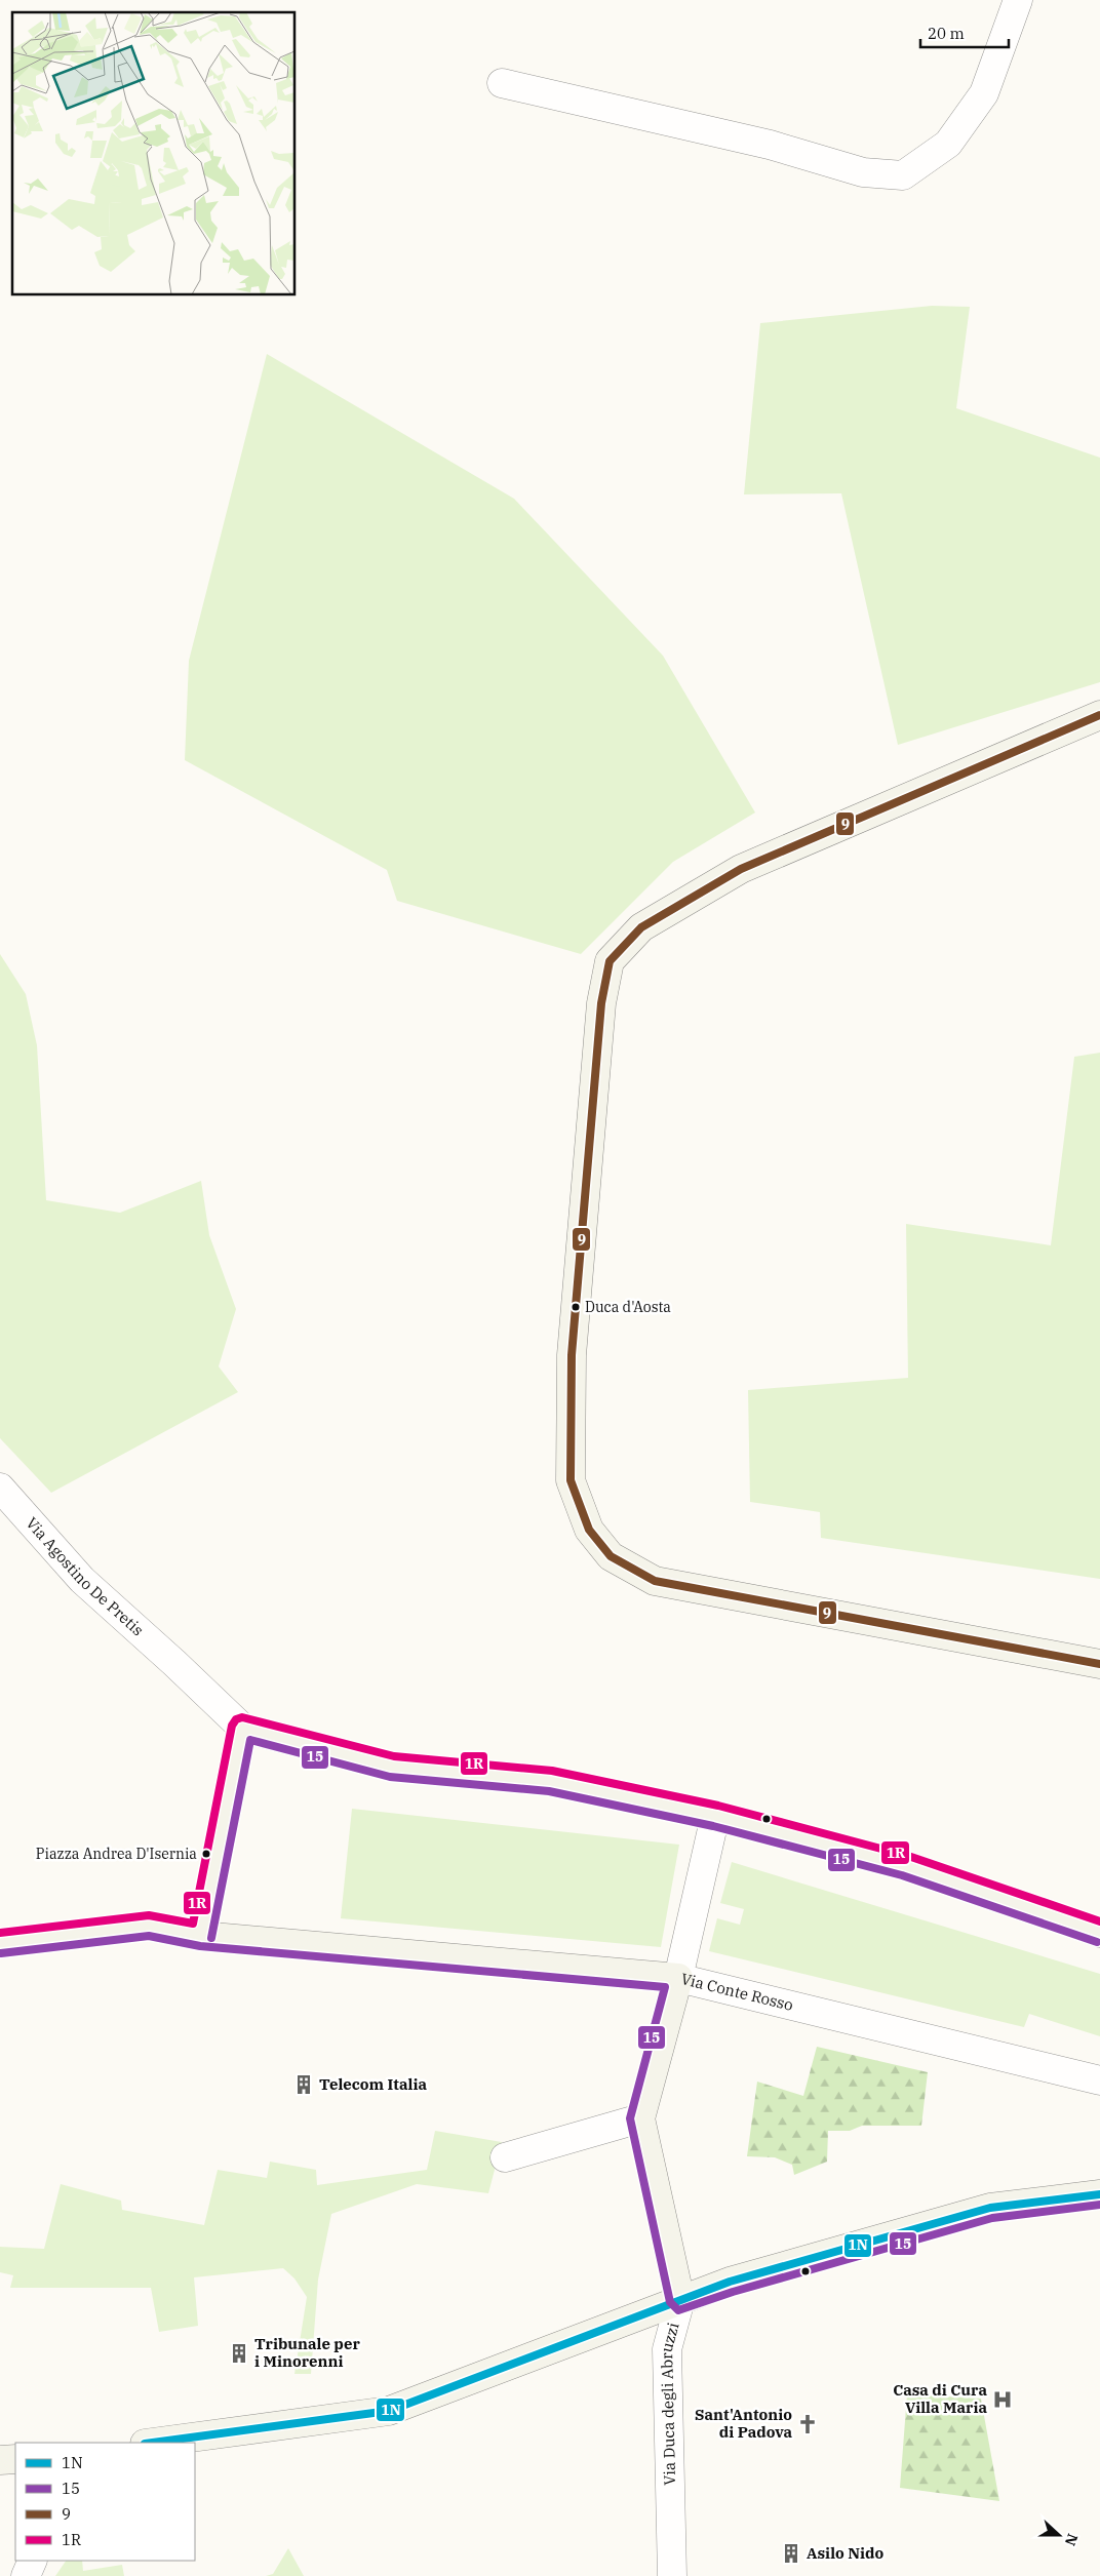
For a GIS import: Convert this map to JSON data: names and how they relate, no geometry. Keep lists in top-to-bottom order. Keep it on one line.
{"streets":{"street":["Via Agostino De Pretis","Via Conte Rosso","Via Duca degli Abruzzi"]},"crossings":[["Via Conte Rosso","Via Duca degli Abruzzi"]],"places":{"other":["Duca d'Aosta","Piazza Andrea D'Isernia"],"building":["Telecom Italia","Tribunale per i Minorenni","Asilo Nido"],"hospital":["Casa di Cura Villa Maria"],"church":["Sant'Antonio di Padova"]},"lines":["transit line 9","transit line 1R","transit line 15","transit line 1N"],"legend":["1N","15","9","1R"],"scale_bar":"20 m","north":"right"}
